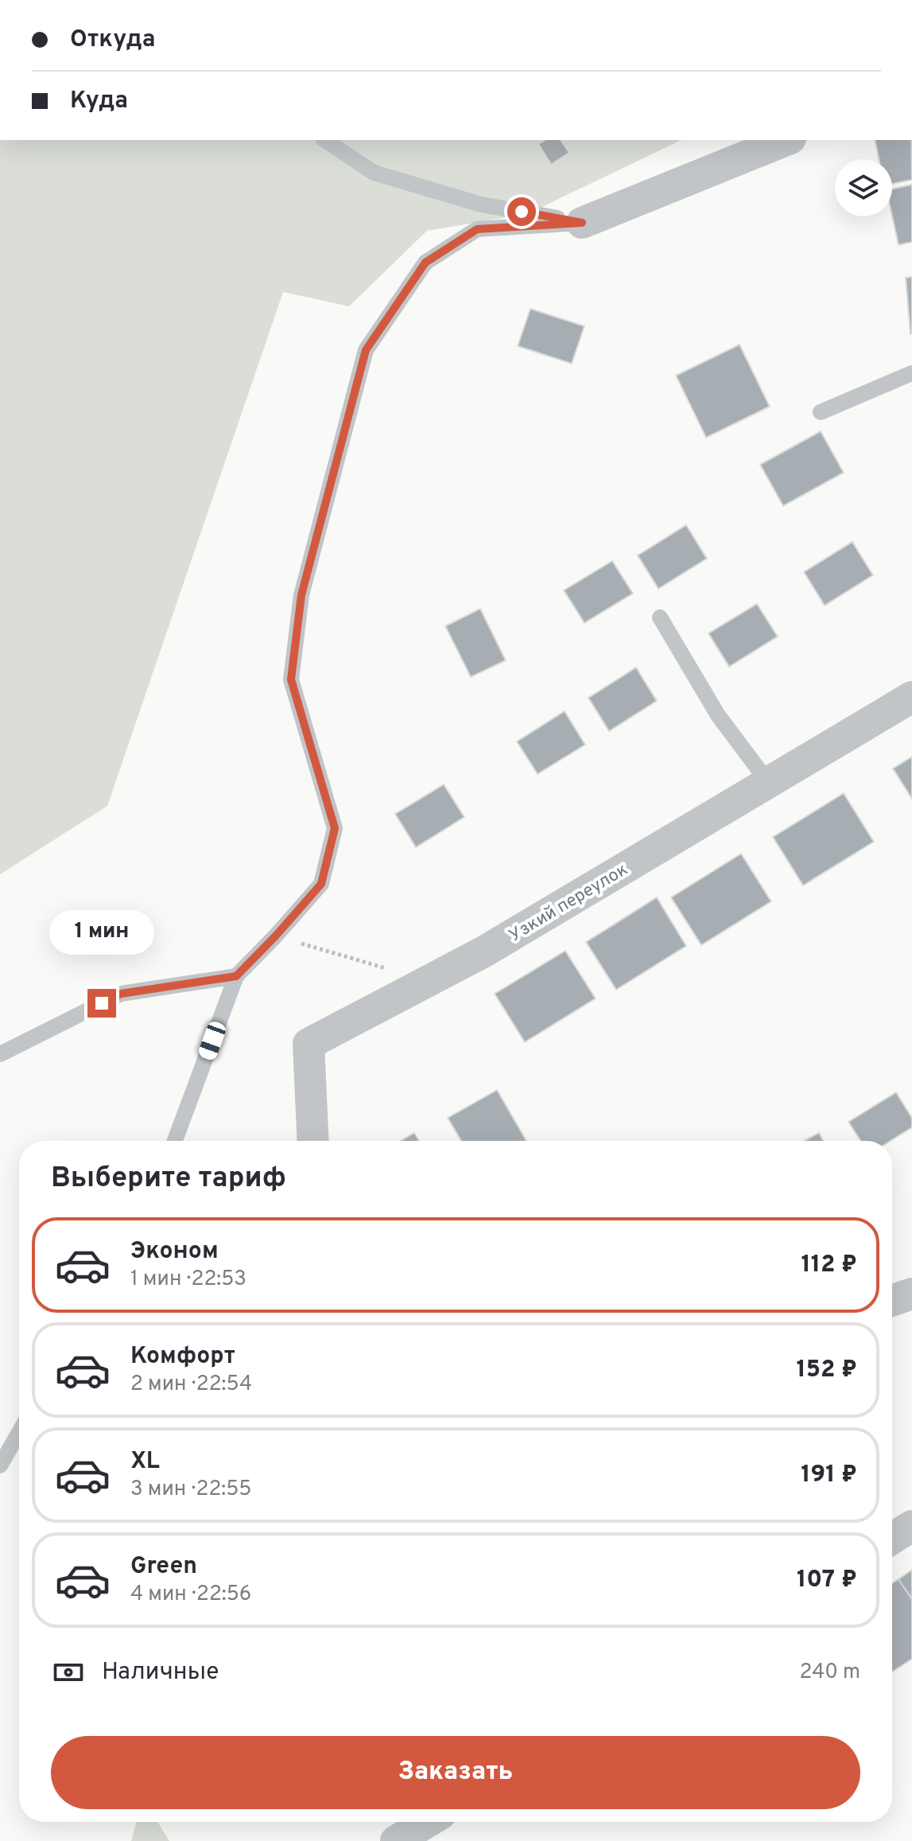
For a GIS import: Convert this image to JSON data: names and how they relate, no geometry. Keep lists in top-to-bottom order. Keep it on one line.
{"streets":{"street":["Узкий переулок"]},"page":{"banner":["Откуда","Куда"],"bubble":"1 мин","heading":"Выберите тариф","list":[{"name":"Эконом","note":"1 мин · 22:53","value":"112 ₽"},{"name":"Комфорт","note":"2 мин · 22:54","value":"152 ₽"},{"name":"XL","note":"3 мин · 22:55","value":"191 ₽"},{"name":"Green","note":"4 мин · 22:56","value":"107 ₽"}],"pay":["Наличные","240 m"],"buttons":"Заказать"}}
